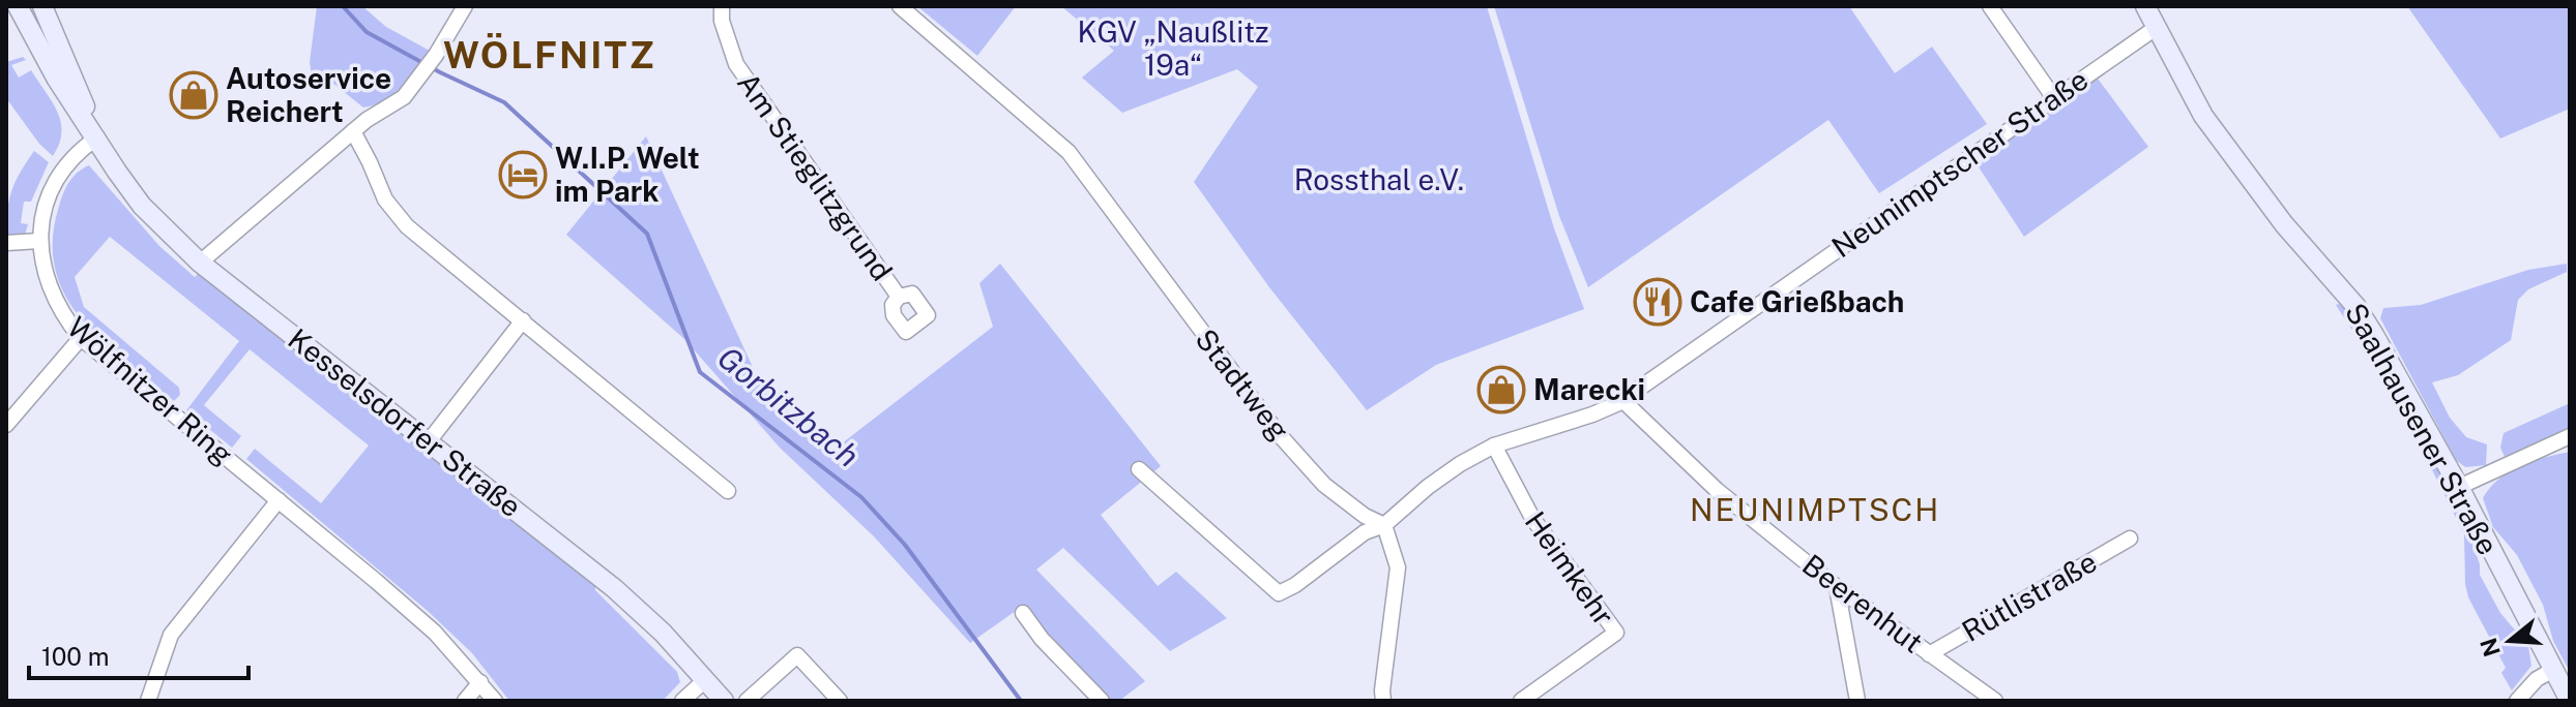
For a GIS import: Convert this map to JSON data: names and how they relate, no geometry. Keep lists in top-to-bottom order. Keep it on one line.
{"streets":{"main road":["Kesselsdorfer Straße","Saalhausener Straße"],"street":["Neunimptscher Straße","Am Stieglitzgrund","Stadtweg","Wölfnitzer Ring","Heimkehr","Rütlistraße","Beerenhut"]},"crossings":[["Neunimptscher Straße","Stadtweg"],["Neunimptscher Straße","Saalhausener Straße"],["Neunimptscher Straße","Heimkehr"],["Neunimptscher Straße","Beerenhut"],["Wölfnitzer Ring","Kesselsdorfer Straße"],["Rütlistraße","Beerenhut"]],"districts":["WÖLFNITZ","NEUNIMPTSCH"],"water":["Gorbitzbach"],"parks":["KGV „Naußlitz 19a“","Rossthal e.V."],"places":{"shop":["Autoservice Reichert","Marecki"],"hotel":["W.I.P. Welt im Park"],"restaurant":["Cafe Grießbach"]},"scale_bar":"100 m","north":"left"}
